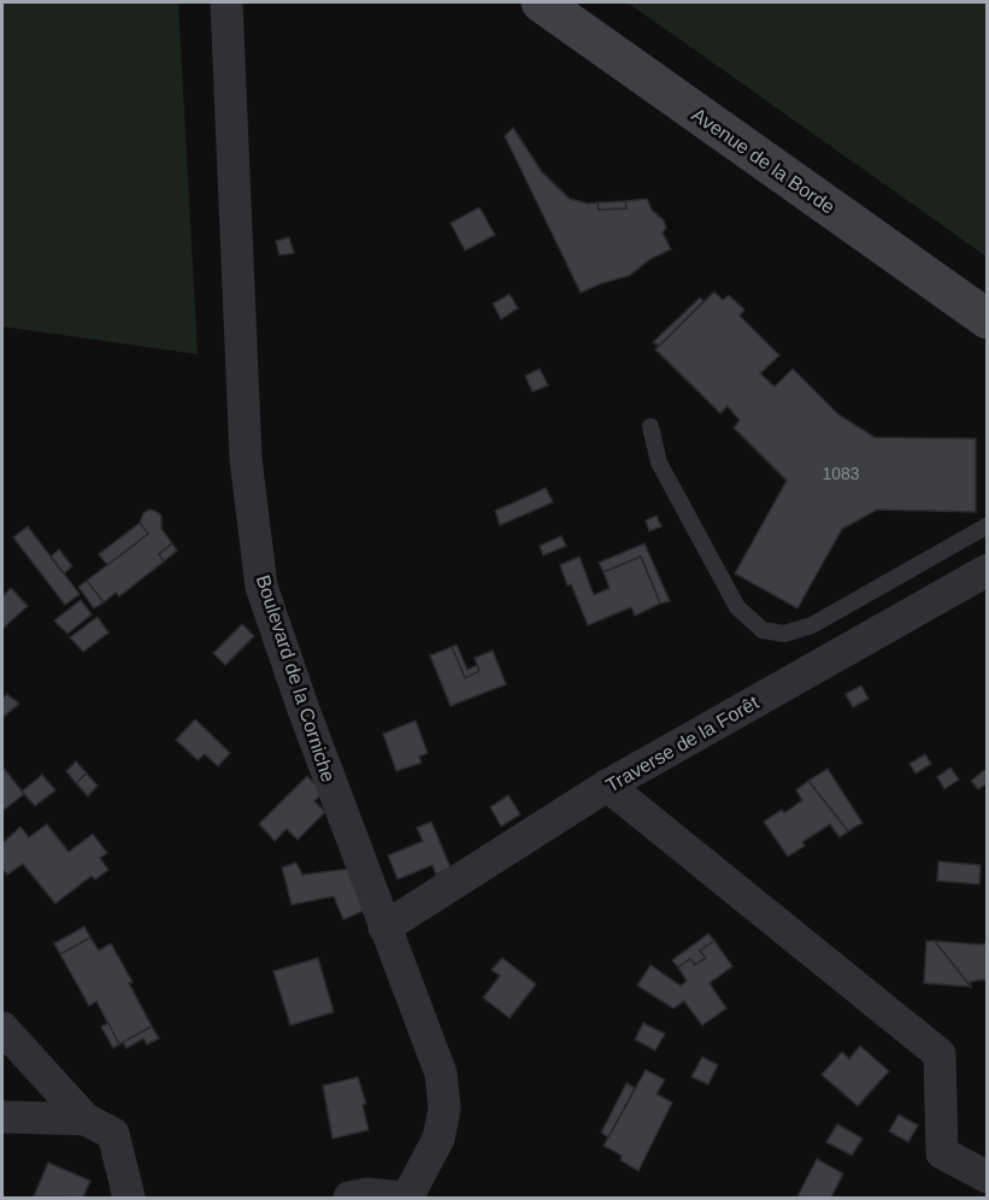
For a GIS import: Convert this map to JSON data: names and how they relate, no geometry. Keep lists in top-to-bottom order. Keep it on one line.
{"streets":{"street":["Avenue de la Borde","Boulevard de la Corniche","Traverse de la Forêt"]},"crossings":[["Boulevard de la Corniche","Traverse de la Forêt"]],"house_numbers":["1083"]}
